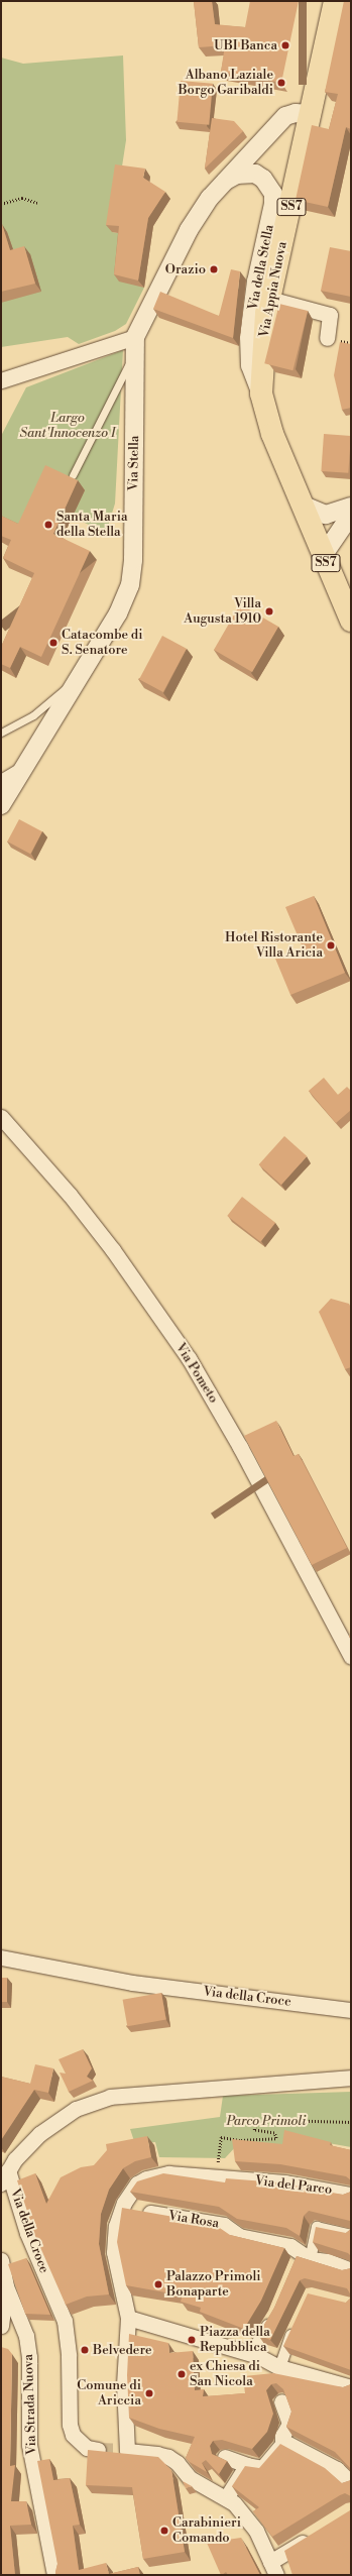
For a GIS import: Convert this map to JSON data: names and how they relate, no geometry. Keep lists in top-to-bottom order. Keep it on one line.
{"streets":{"main road":["SS7","Via Appia Nuova"],"street":["Via della Stella","Via Stella","Via Pometo","Via della Croce","Via del Parco","Via Rosa","Via Strada Nuova"]},"crossings":[["SS7","Via Appia Nuova"],["Via della Stella","Via Appia Nuova"],["Via della Stella","Via Stella"],["Via del Parco","Via Rosa"]],"parks":["Largo Sant'Innocenzo I","Parco Primoli"],"places":["UBI Banca","Albano Laziale Borgo Garibaldi","Orazio","Santa Maria della Stella","Villa Augusta 1910","Catacombe di S. Senatore","Hotel Ristorante Villa Aricia","Palazzo Primoli Bonaparte","Piazza della Repubblica","Belvedere","ex Chiesa di San Nicola","Comune di Ariccia","Carabinieri Comando"]}
